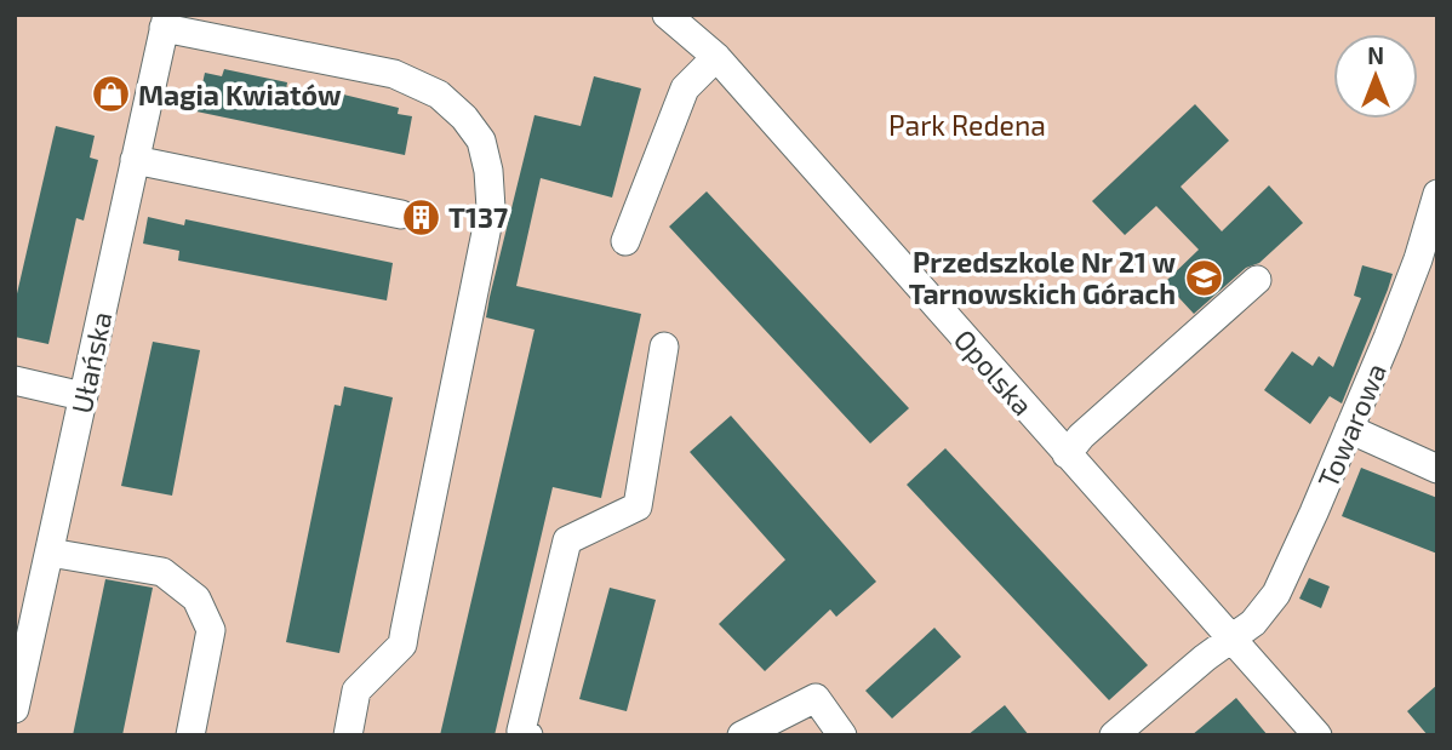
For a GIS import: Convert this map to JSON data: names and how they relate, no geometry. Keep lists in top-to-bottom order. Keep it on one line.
{"streets":{"street":["Ułańska","Opolska","Towarowa"]},"crossings":[["Opolska","Towarowa"]],"parks":["Park Redena"],"places":{"shop":["Magia Kwiatów"],"building":["T137"],"school or university":["Przedszkole Nr 21 w Tarnowskich Górach"]},"north":"top"}
